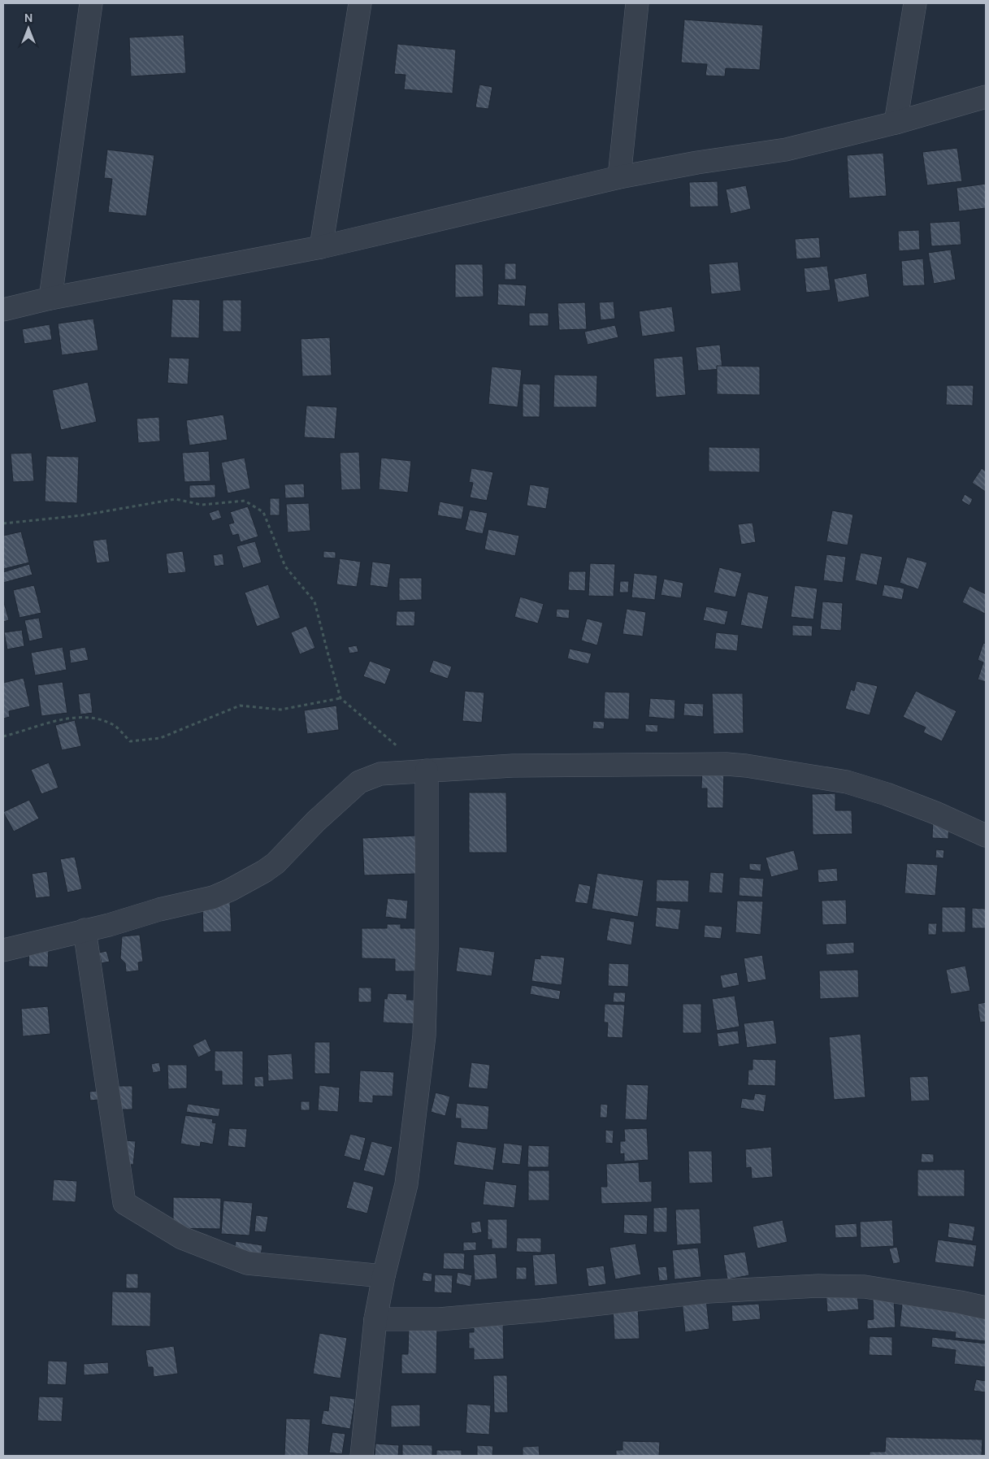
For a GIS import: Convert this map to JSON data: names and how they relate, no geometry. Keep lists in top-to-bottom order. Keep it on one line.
{"north":"top"}
